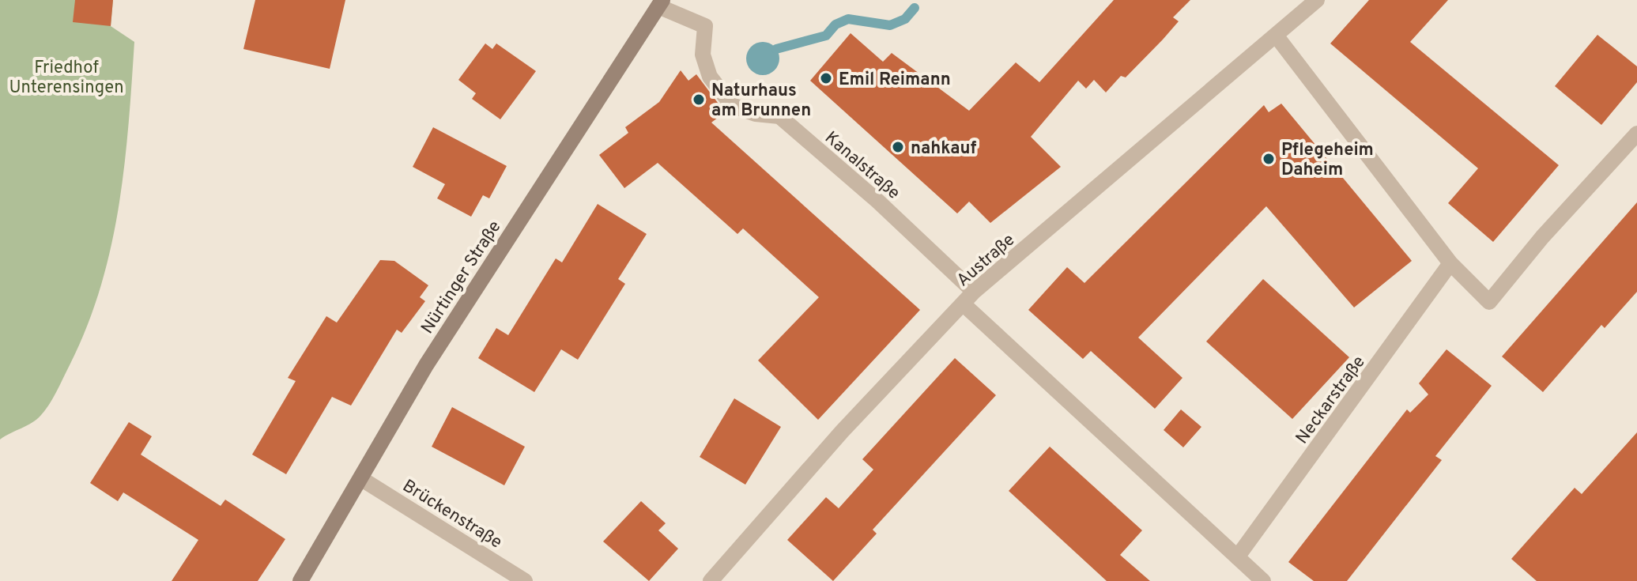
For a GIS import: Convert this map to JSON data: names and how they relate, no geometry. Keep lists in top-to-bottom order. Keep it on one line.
{"streets":{"street":["Kanalstraße","Austraße","Nürtinger Straße","Neckarstraße","Brückenstraße"]},"crossings":[["Kanalstraße","Austraße"],["Kanalstraße","Nürtinger Straße"],["Kanalstraße","Neckarstraße"],["Nürtinger Straße","Brückenstraße"]],"parks":["Friedhof Unterensingen"],"places":["Emil Reimann","Naturhaus am Brunnen","nahkauf","Pflegeheim Daheim"]}
